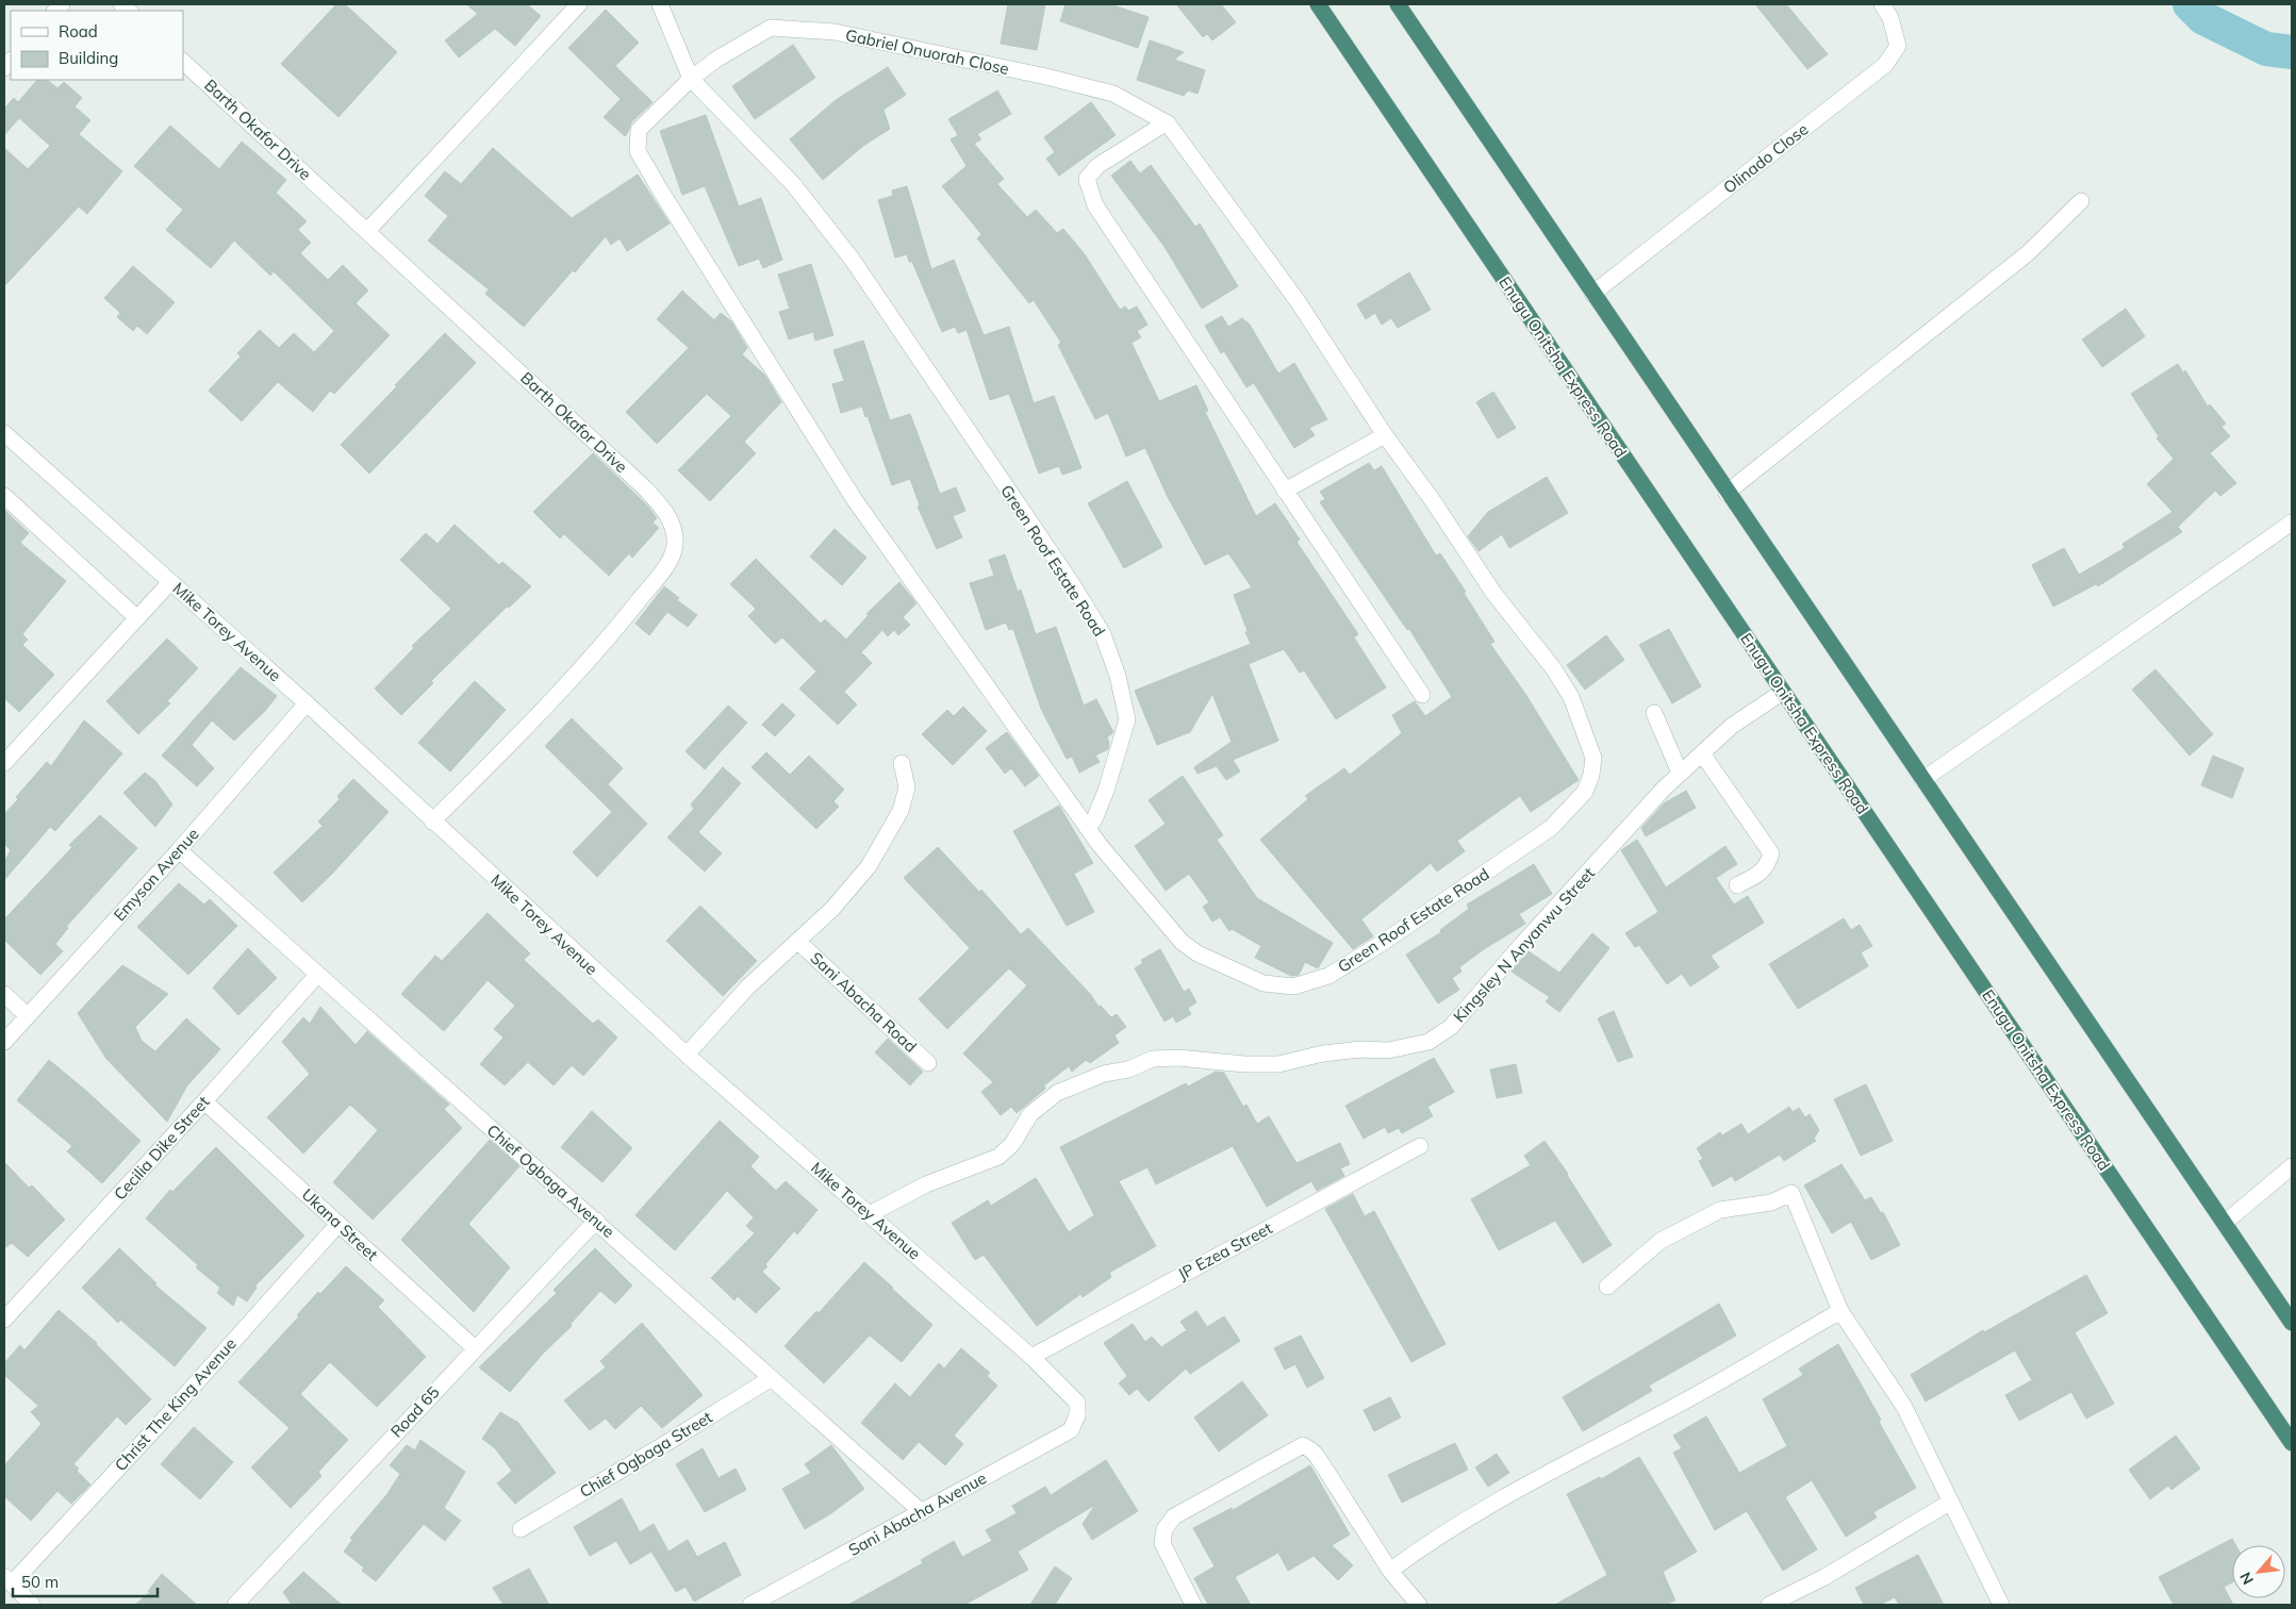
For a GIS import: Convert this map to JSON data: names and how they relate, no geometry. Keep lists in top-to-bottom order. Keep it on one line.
{"streets":{"highway":["Enugu Onitsha Express Road"],"street":["Gabriel Onuorah Close","Barth Okafor Drive","Olinado Close","Green Roof Estate Road","Mike Torey Avenue","Emyson Avenue","Kingsley N Anyanwu Street","Sani Abacha Road","Cecilia Dike Street","Chief Ogbaga Avenue","Ukana Street","JP Ezea Street","Christ The King Avenue","Road 65","Chief Ogbaga Street","Sani Abacha Avenue"]},"crossings":[["Gabriel Onuorah Close","Green Roof Estate Road"],["Barth Okafor Drive","Mike Torey Avenue"],["Enugu Onitsha Express Road","Kingsley N Anyanwu Street"],["Mike Torey Avenue","Emyson Avenue"],["Mike Torey Avenue","Kingsley N Anyanwu Street"],["Mike Torey Avenue","JP Ezea Street"],["Mike Torey Avenue","Sani Abacha Avenue"],["Emyson Avenue","Chief Ogbaga Avenue"],["Cecilia Dike Street","Chief Ogbaga Avenue"],["Cecilia Dike Street","Ukana Street"],["Chief Ogbaga Avenue","Road 65"],["Chief Ogbaga Avenue","Chief Ogbaga Street"],["Chief Ogbaga Avenue","Sani Abacha Avenue"],["Ukana Street","Christ The King Avenue"],["Ukana Street","Road 65"]],"legend":["Road","Building"],"scale_bar":"50 m","north":"bottom left"}
